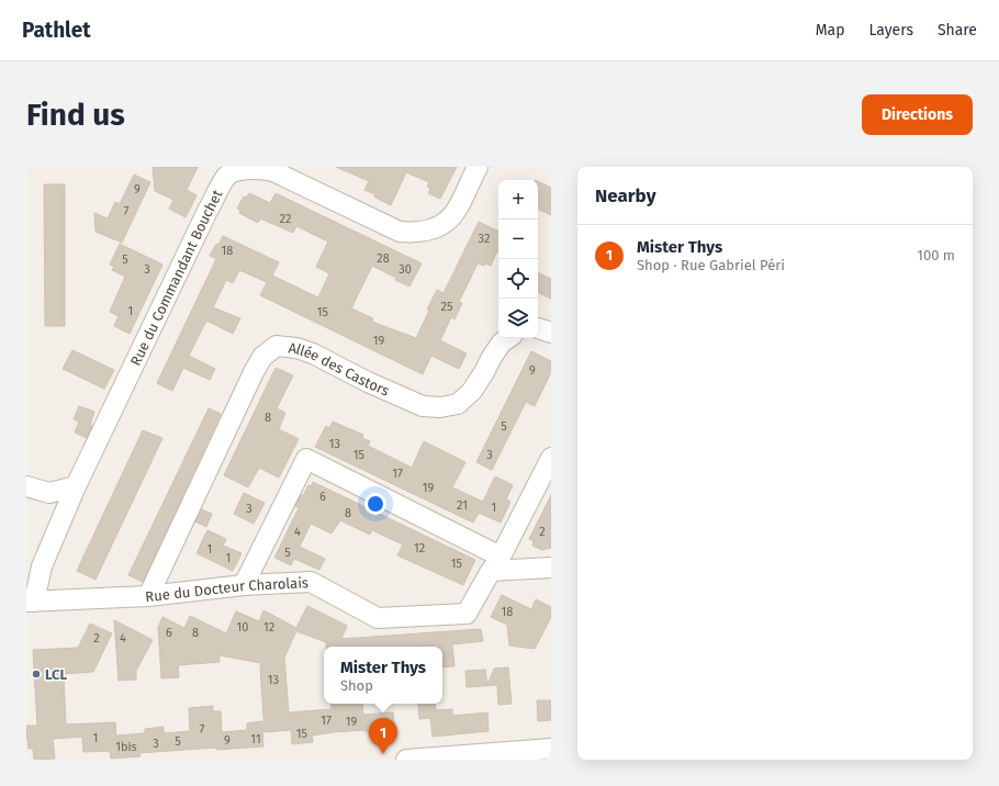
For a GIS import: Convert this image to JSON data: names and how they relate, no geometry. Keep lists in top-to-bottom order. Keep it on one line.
{"streets":{"street":["Rue du Commandant Bouchet","Allée des Castors","Rue du Docteur Charolais"]},"crossings":[["Rue du Commandant Bouchet","Rue du Docteur Charolais"],["Allée des Castors","Rue du Docteur Charolais"]],"places":["LCL"],"house_numbers":["9","7","22","32","18","28","5","3","30","25","1","15","19","9","8","5","13","15","3","17","19","6","21","1","3","8","4","2","12","1","5","1","15","18","10","12","6","8","2","4","13","17","19","7","15","1","11","9","5","3","1bis"],"page":{"header":"Pathlet","nav":["Map","Layers","Share"],"buttons":"Directions","title":"Find us","heading":"Nearby","map_buttons":["+","−"],"list":[{"mark":"1","name":"Mister Thys","note":"Shop · Rue Gabriel Péri","value":"100 m"}],"popup":["Mister Thys","Shop"],"pins":"1"}}
